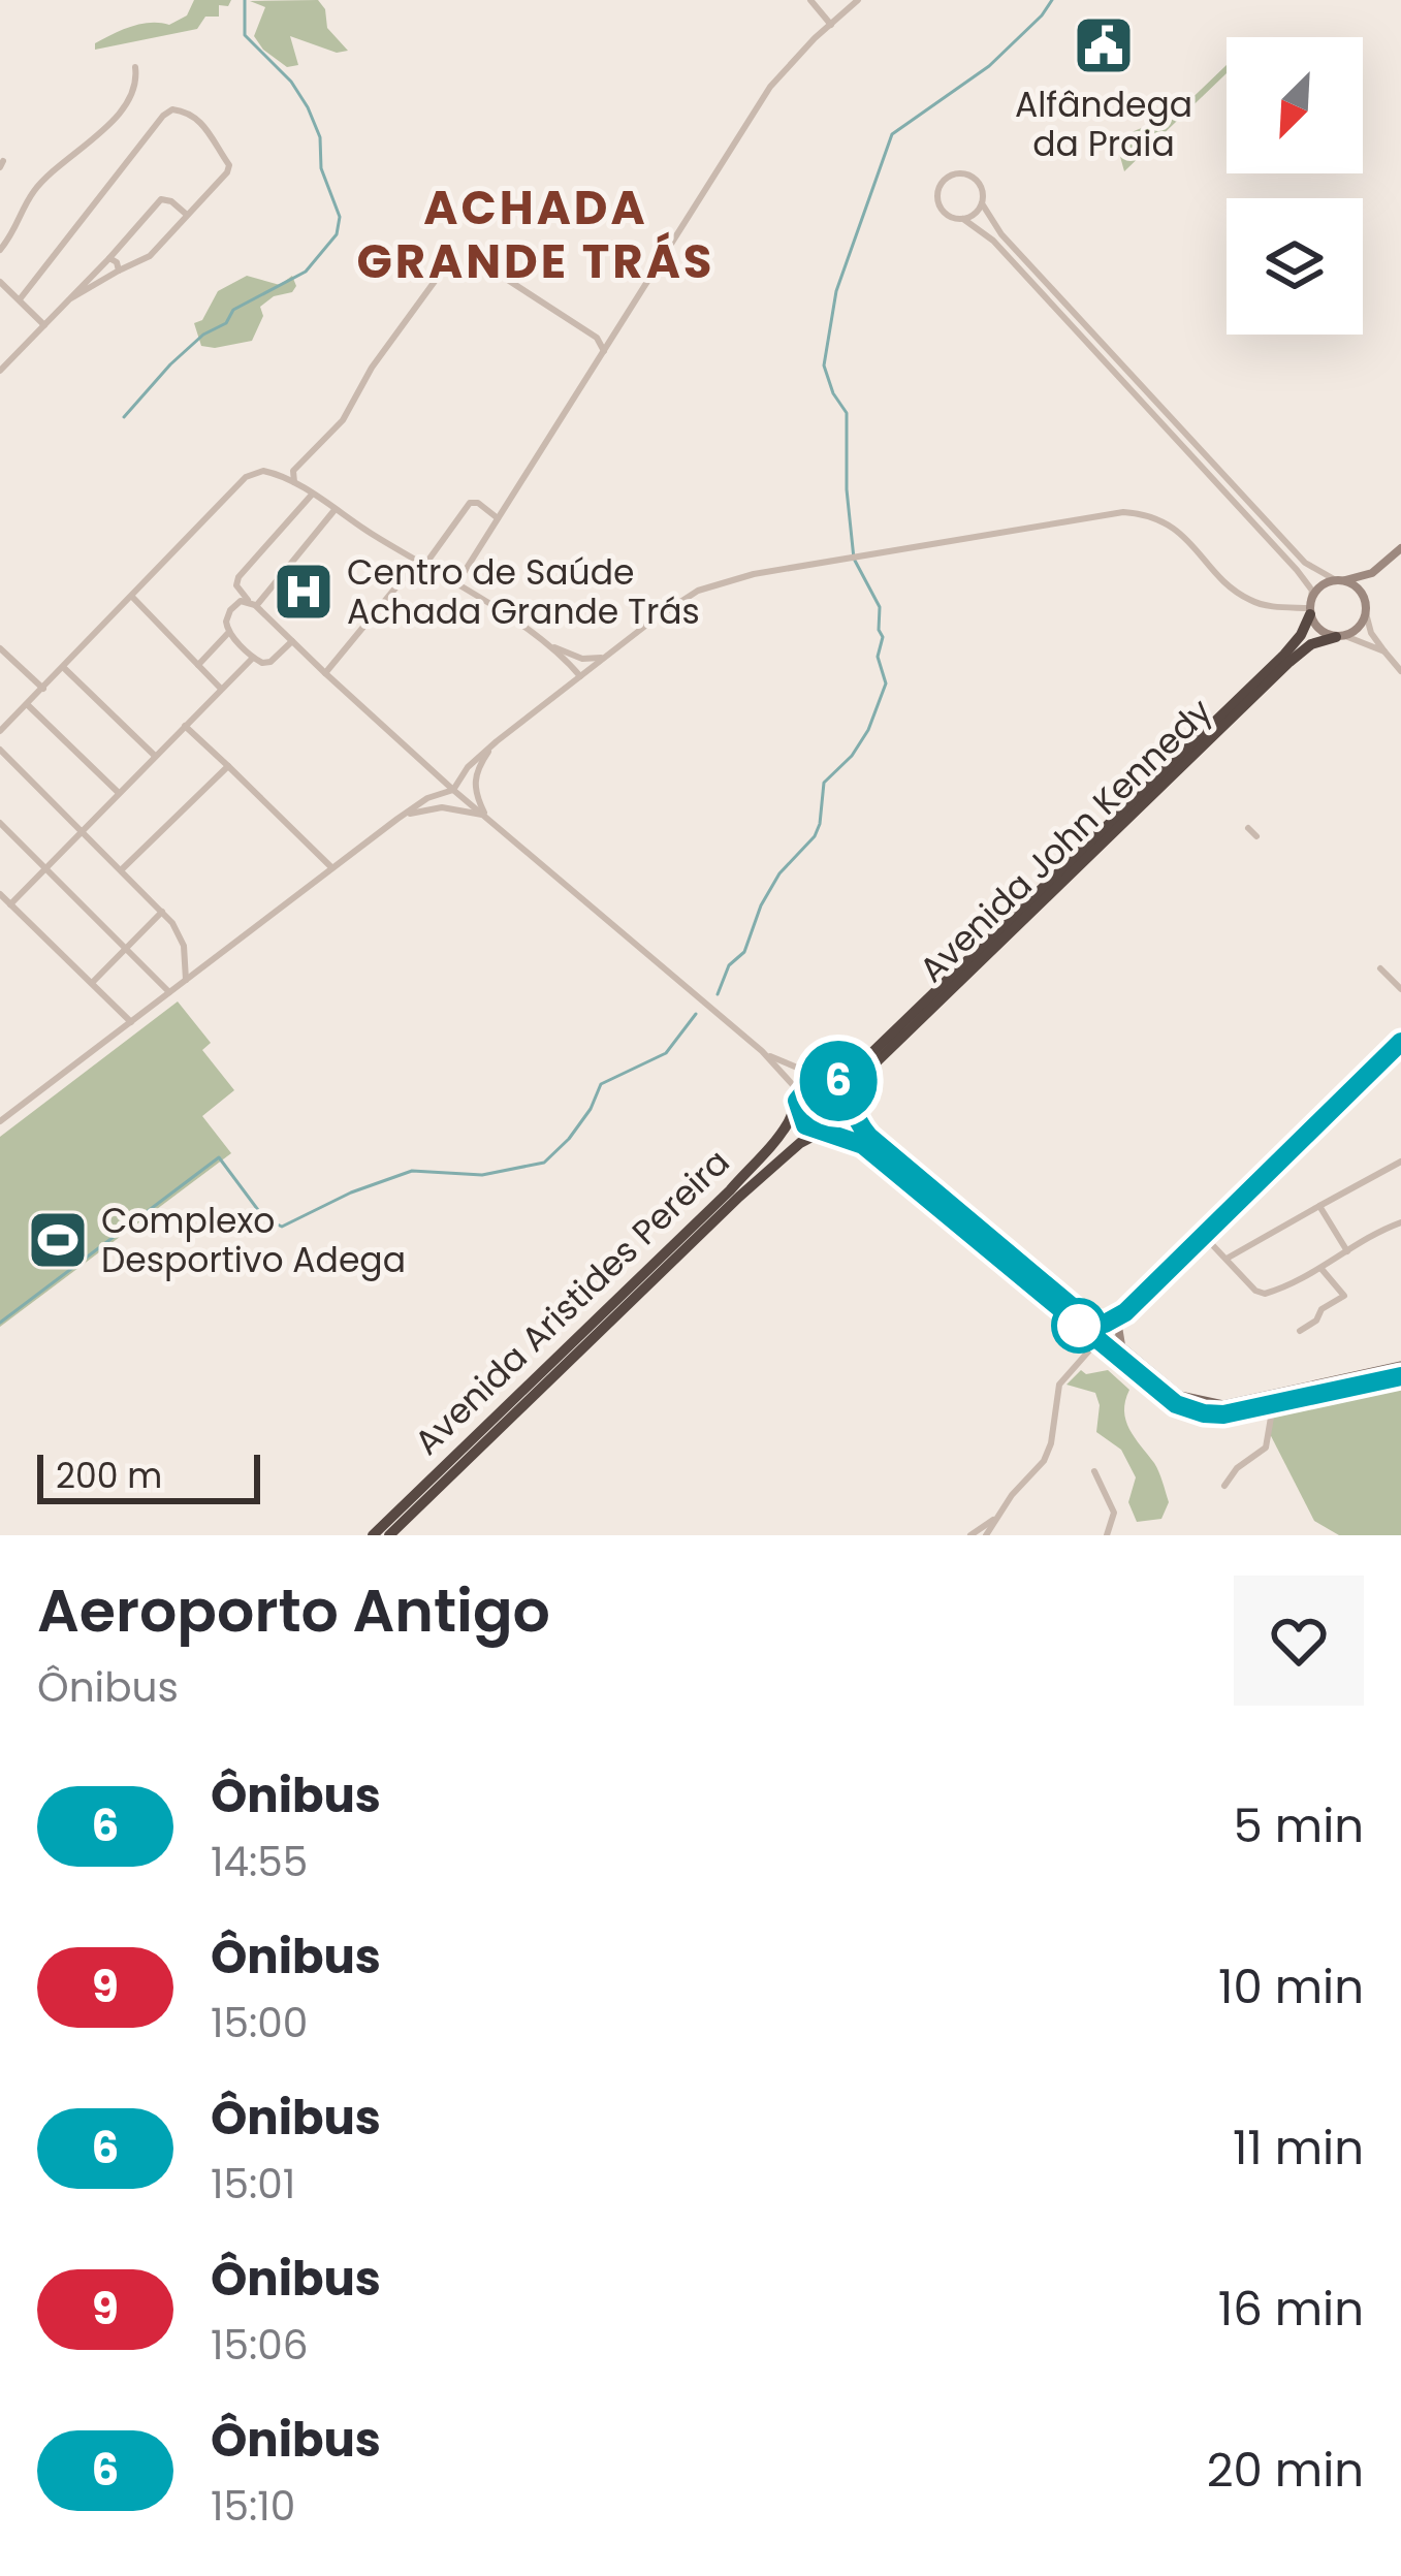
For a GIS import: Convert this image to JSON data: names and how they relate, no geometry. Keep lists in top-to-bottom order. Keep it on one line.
{"streets":{"highway":["Avenida John Kennedy","Avenida Aristides Pereira"]},"crossings":[["Avenida John Kennedy","Avenida Aristides Pereira"]],"districts":["ACHADA GRANDE TRÁS"],"places":{"public building":["Alfândega da Praia"],"hospital":["Centro de Saúde Achada Grande Trás"],"sports":["Complexo Desportivo Adega"]},"lines":["bus line 6"],"scale_bar":"200 m","north":"bottom left","page":{"on_map":"6","scale":"200 m","heading":["Aeroporto Antigo","Ônibus"],"list":[{"mark":"6","name":"Ônibus","note":"14:55","value":"5 min"},{"mark":"9","name":"Ônibus","note":"15:00","value":"10 min"},{"mark":"6","name":"Ônibus","note":"15:01","value":"11 min"},{"mark":"9","name":"Ônibus","note":"15:06","value":"16 min"},{"mark":"6","name":"Ônibus","note":"15:10","value":"20 min"}]}}
